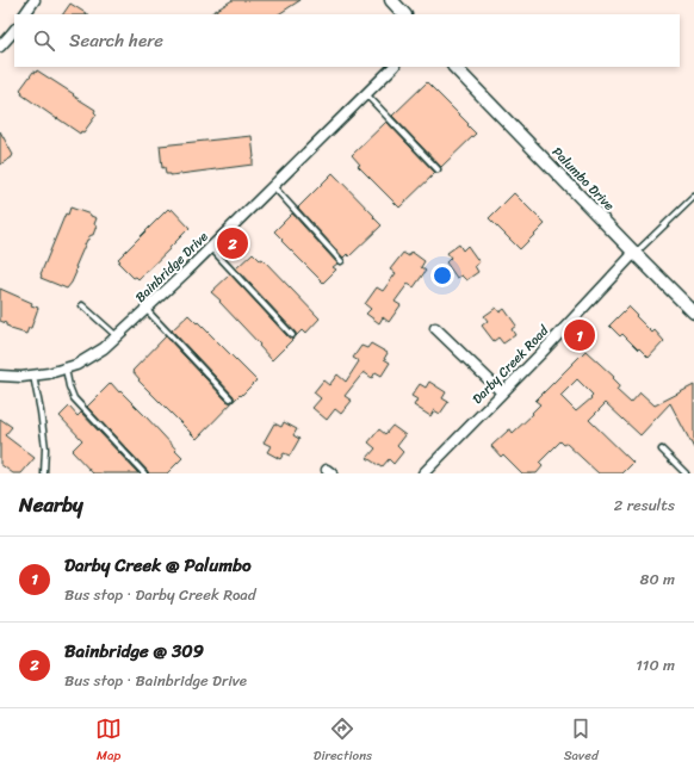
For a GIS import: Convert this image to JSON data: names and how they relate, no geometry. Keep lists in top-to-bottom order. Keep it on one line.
{"streets":{"street":["Palumbo Drive","Bainbridge Drive","Darby Creek Road"]},"crossings":[["Palumbo Drive","Darby Creek Road"]],"page":{"search":"Search here","pins":["2","1"],"heading":["Nearby","2 results"],"list":[{"mark":"1","name":"Darby Creek @ Palumbo","note":"Bus stop · Darby Creek Road","value":"80 m"},{"mark":"2","name":"Bainbridge @ 309","note":"Bus stop · Bainbridge Drive","value":"110 m"}],"nav":["Map","Directions","Saved"]}}
